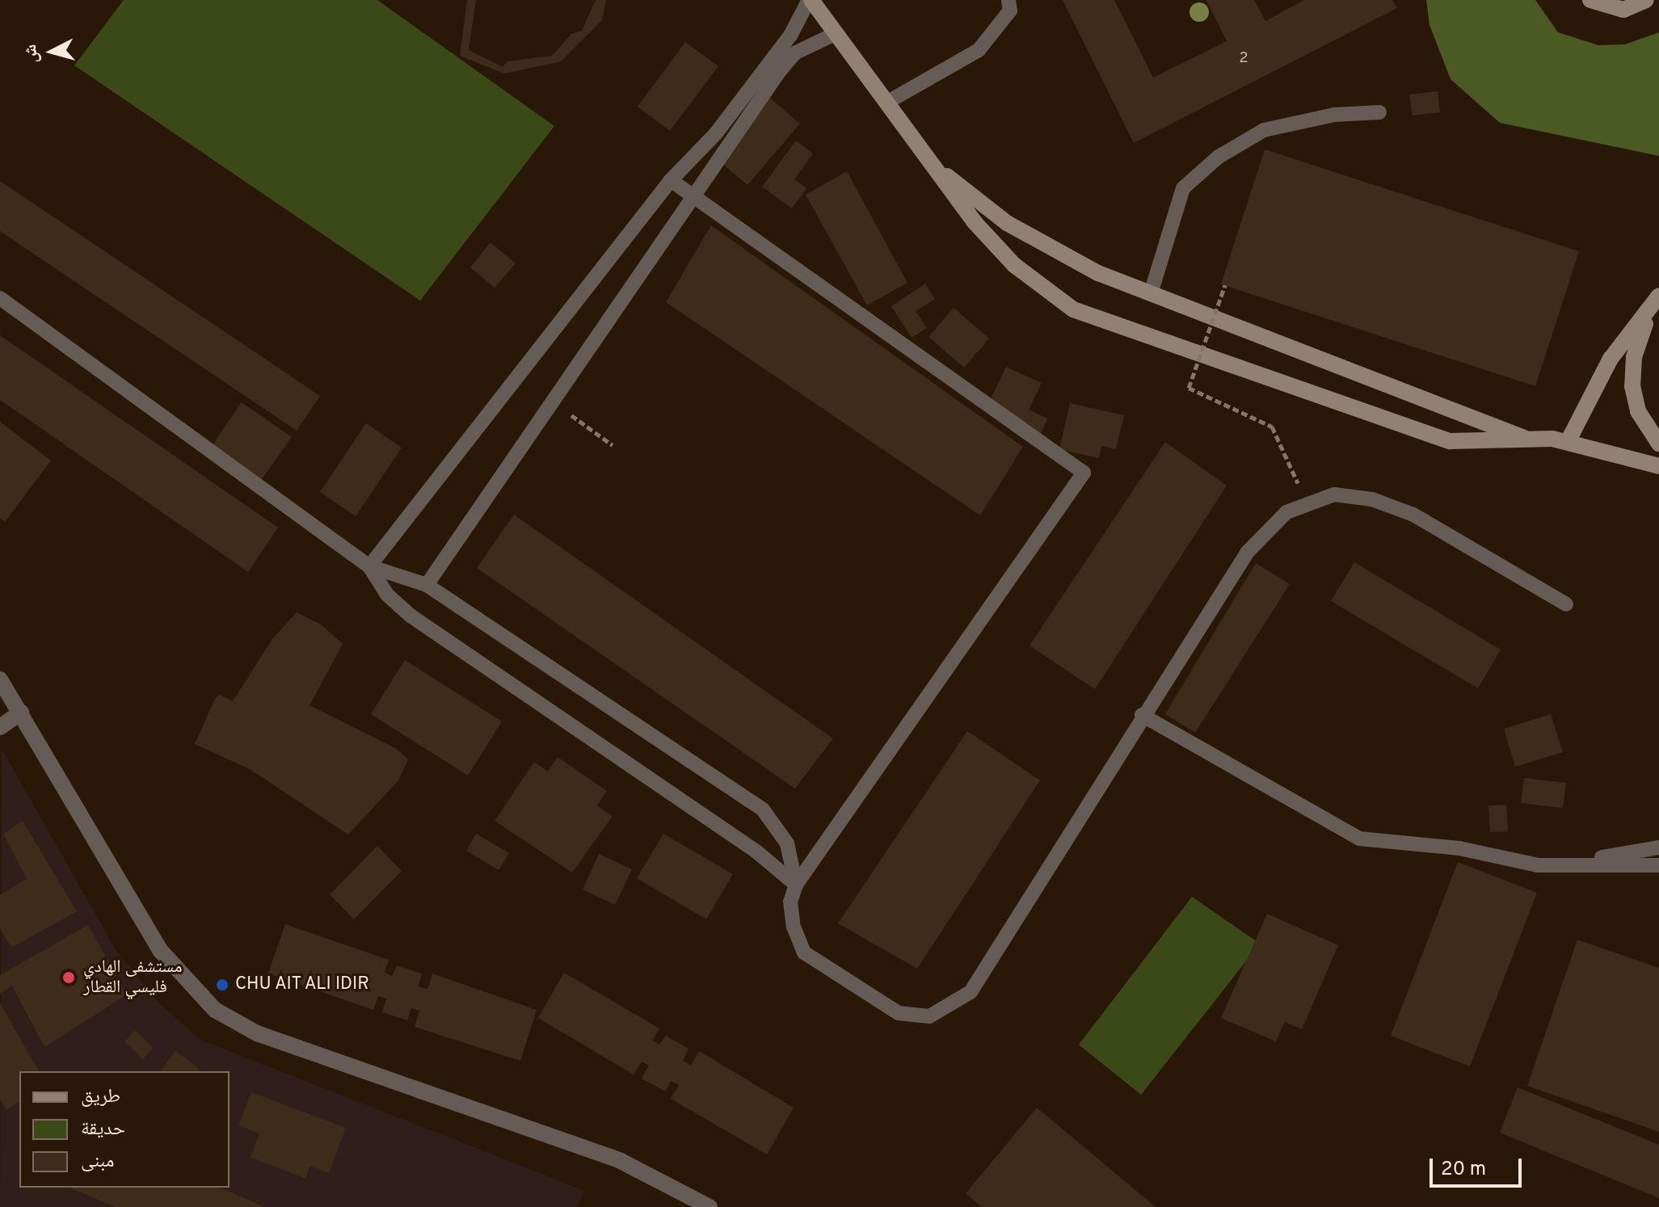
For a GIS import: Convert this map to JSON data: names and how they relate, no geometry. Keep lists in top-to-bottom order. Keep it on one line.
{"places":["مستشفى الهادي فليسي القطار","CHU AIT ALI IDIR"],"house_numbers":["2"],"legend":["طريق","حديقة","مبنى"],"scale_bar":"20 m","north":"left"}
